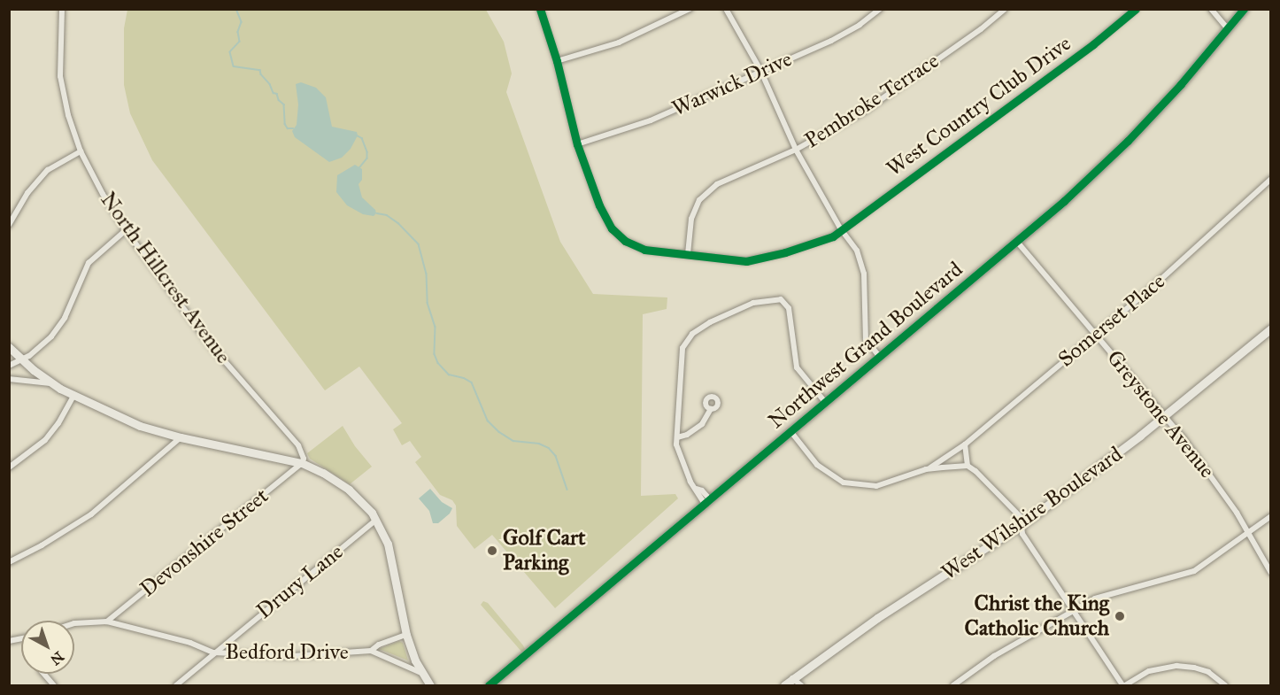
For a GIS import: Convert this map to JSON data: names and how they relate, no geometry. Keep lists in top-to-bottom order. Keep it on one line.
{"streets":{"street":["Warwick Drive","Pembroke Terrace","West Country Club Drive","North Hillcrest Avenue","Somerset Place","Northwest Grand Boulevard","Greystone Avenue","West Wilshire Boulevard","Devonshire Street","Drury Lane","Bedford Drive"]},"crossings":[["Warwick Drive","West Country Club Drive"],["Pembroke Terrace","West Country Club Drive"],["North Hillcrest Avenue","Devonshire Street"],["Somerset Place","Greystone Avenue"],["Northwest Grand Boulevard","Greystone Avenue"],["Greystone Avenue","West Wilshire Boulevard"],["Devonshire Street","Bedford Drive"],["Drury Lane","Bedford Drive"]],"places":["Golf Cart Parking","Christ the King Catholic Church"],"north":"bottom right"}
